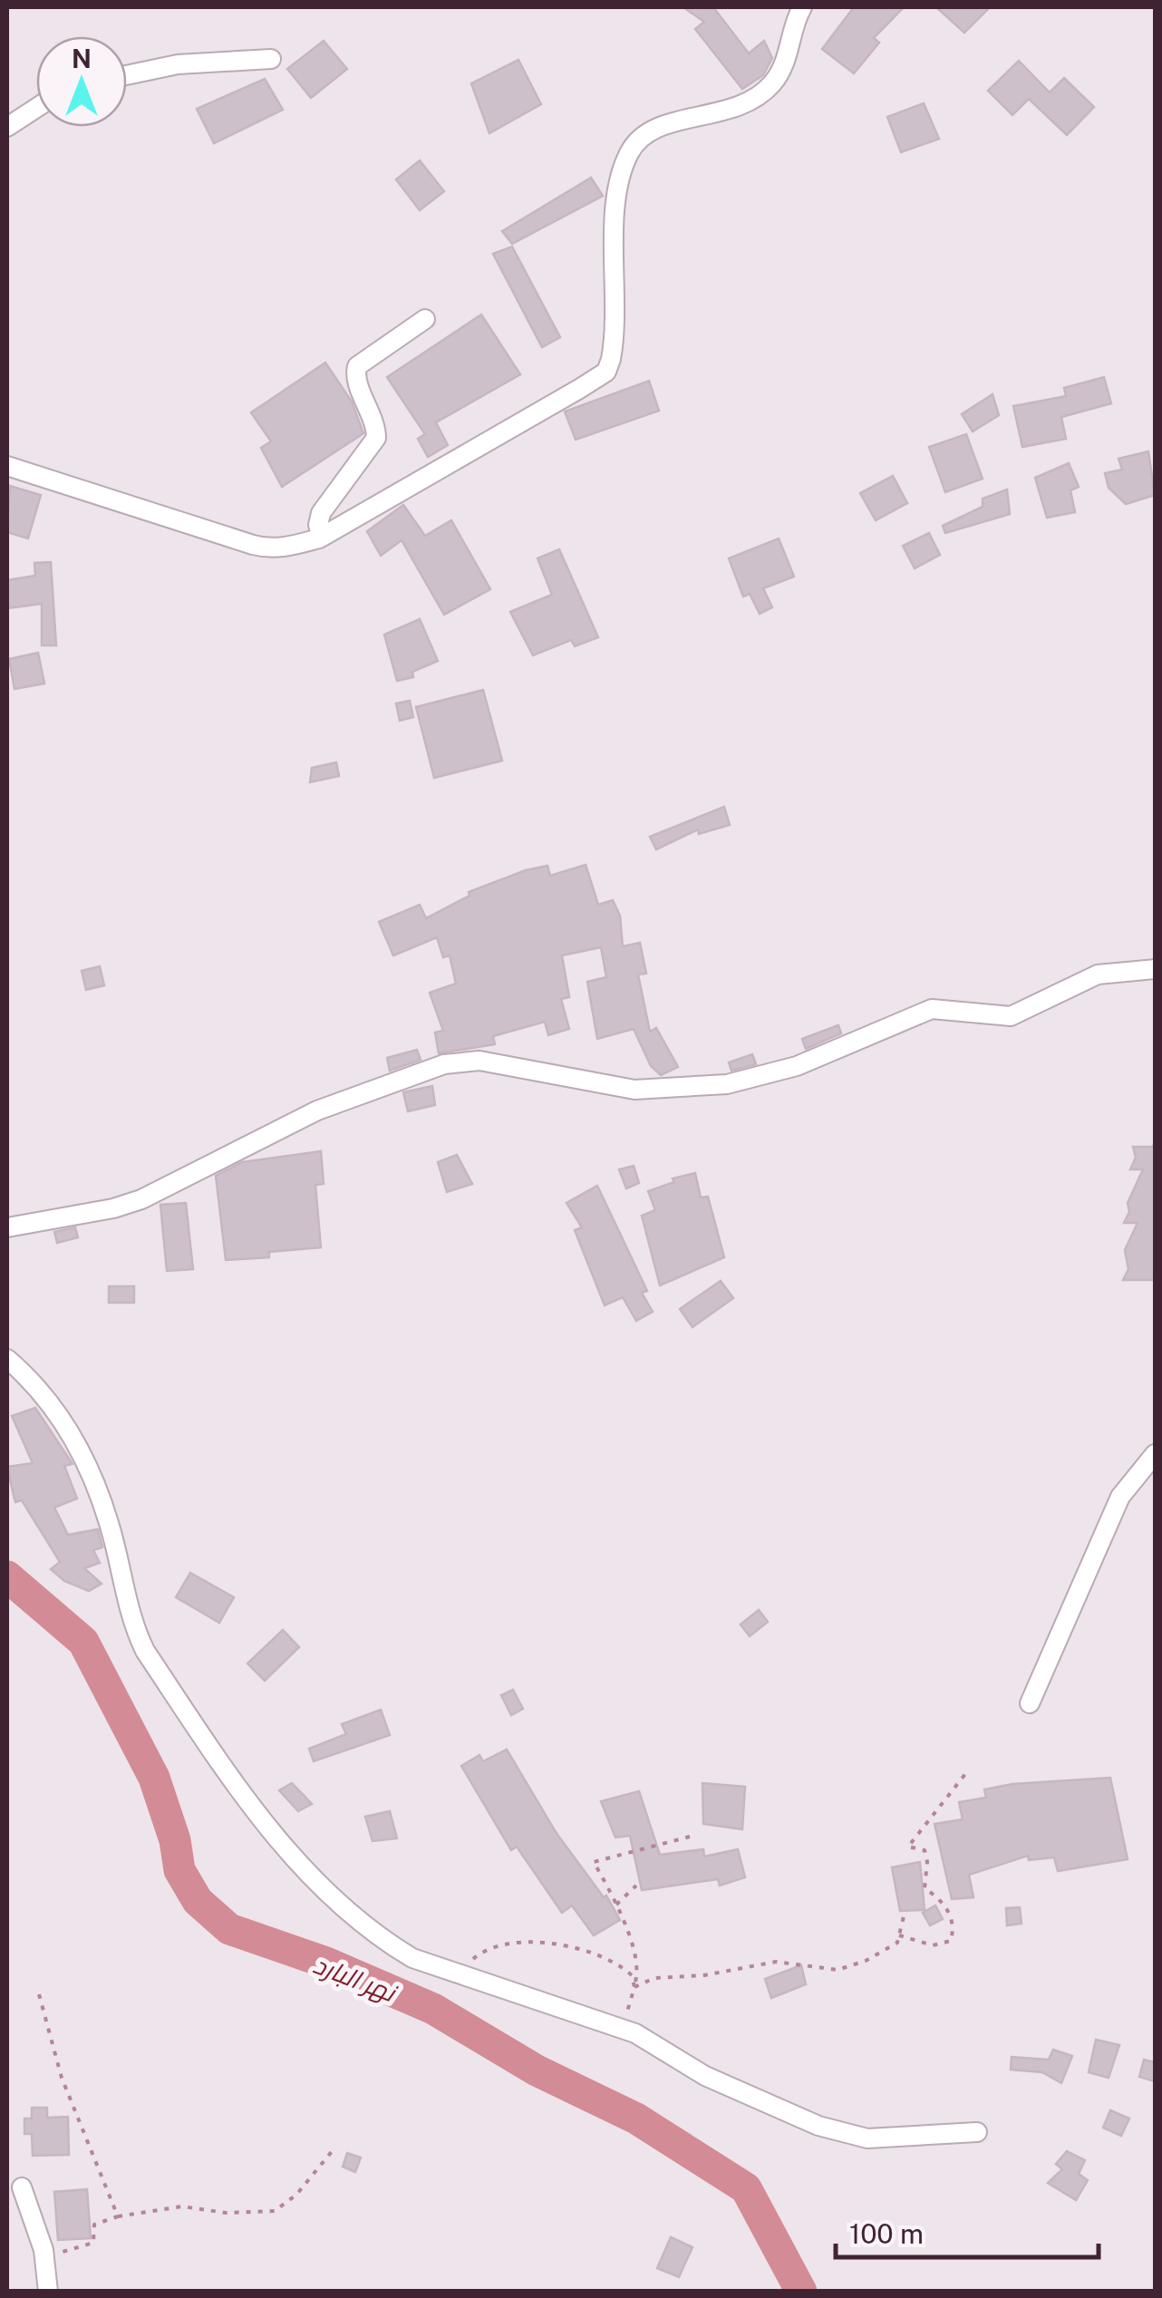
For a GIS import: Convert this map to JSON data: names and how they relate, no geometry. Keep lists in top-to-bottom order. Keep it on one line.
{"water":["نهر البارد"],"scale_bar":"100 m","north":"top"}
